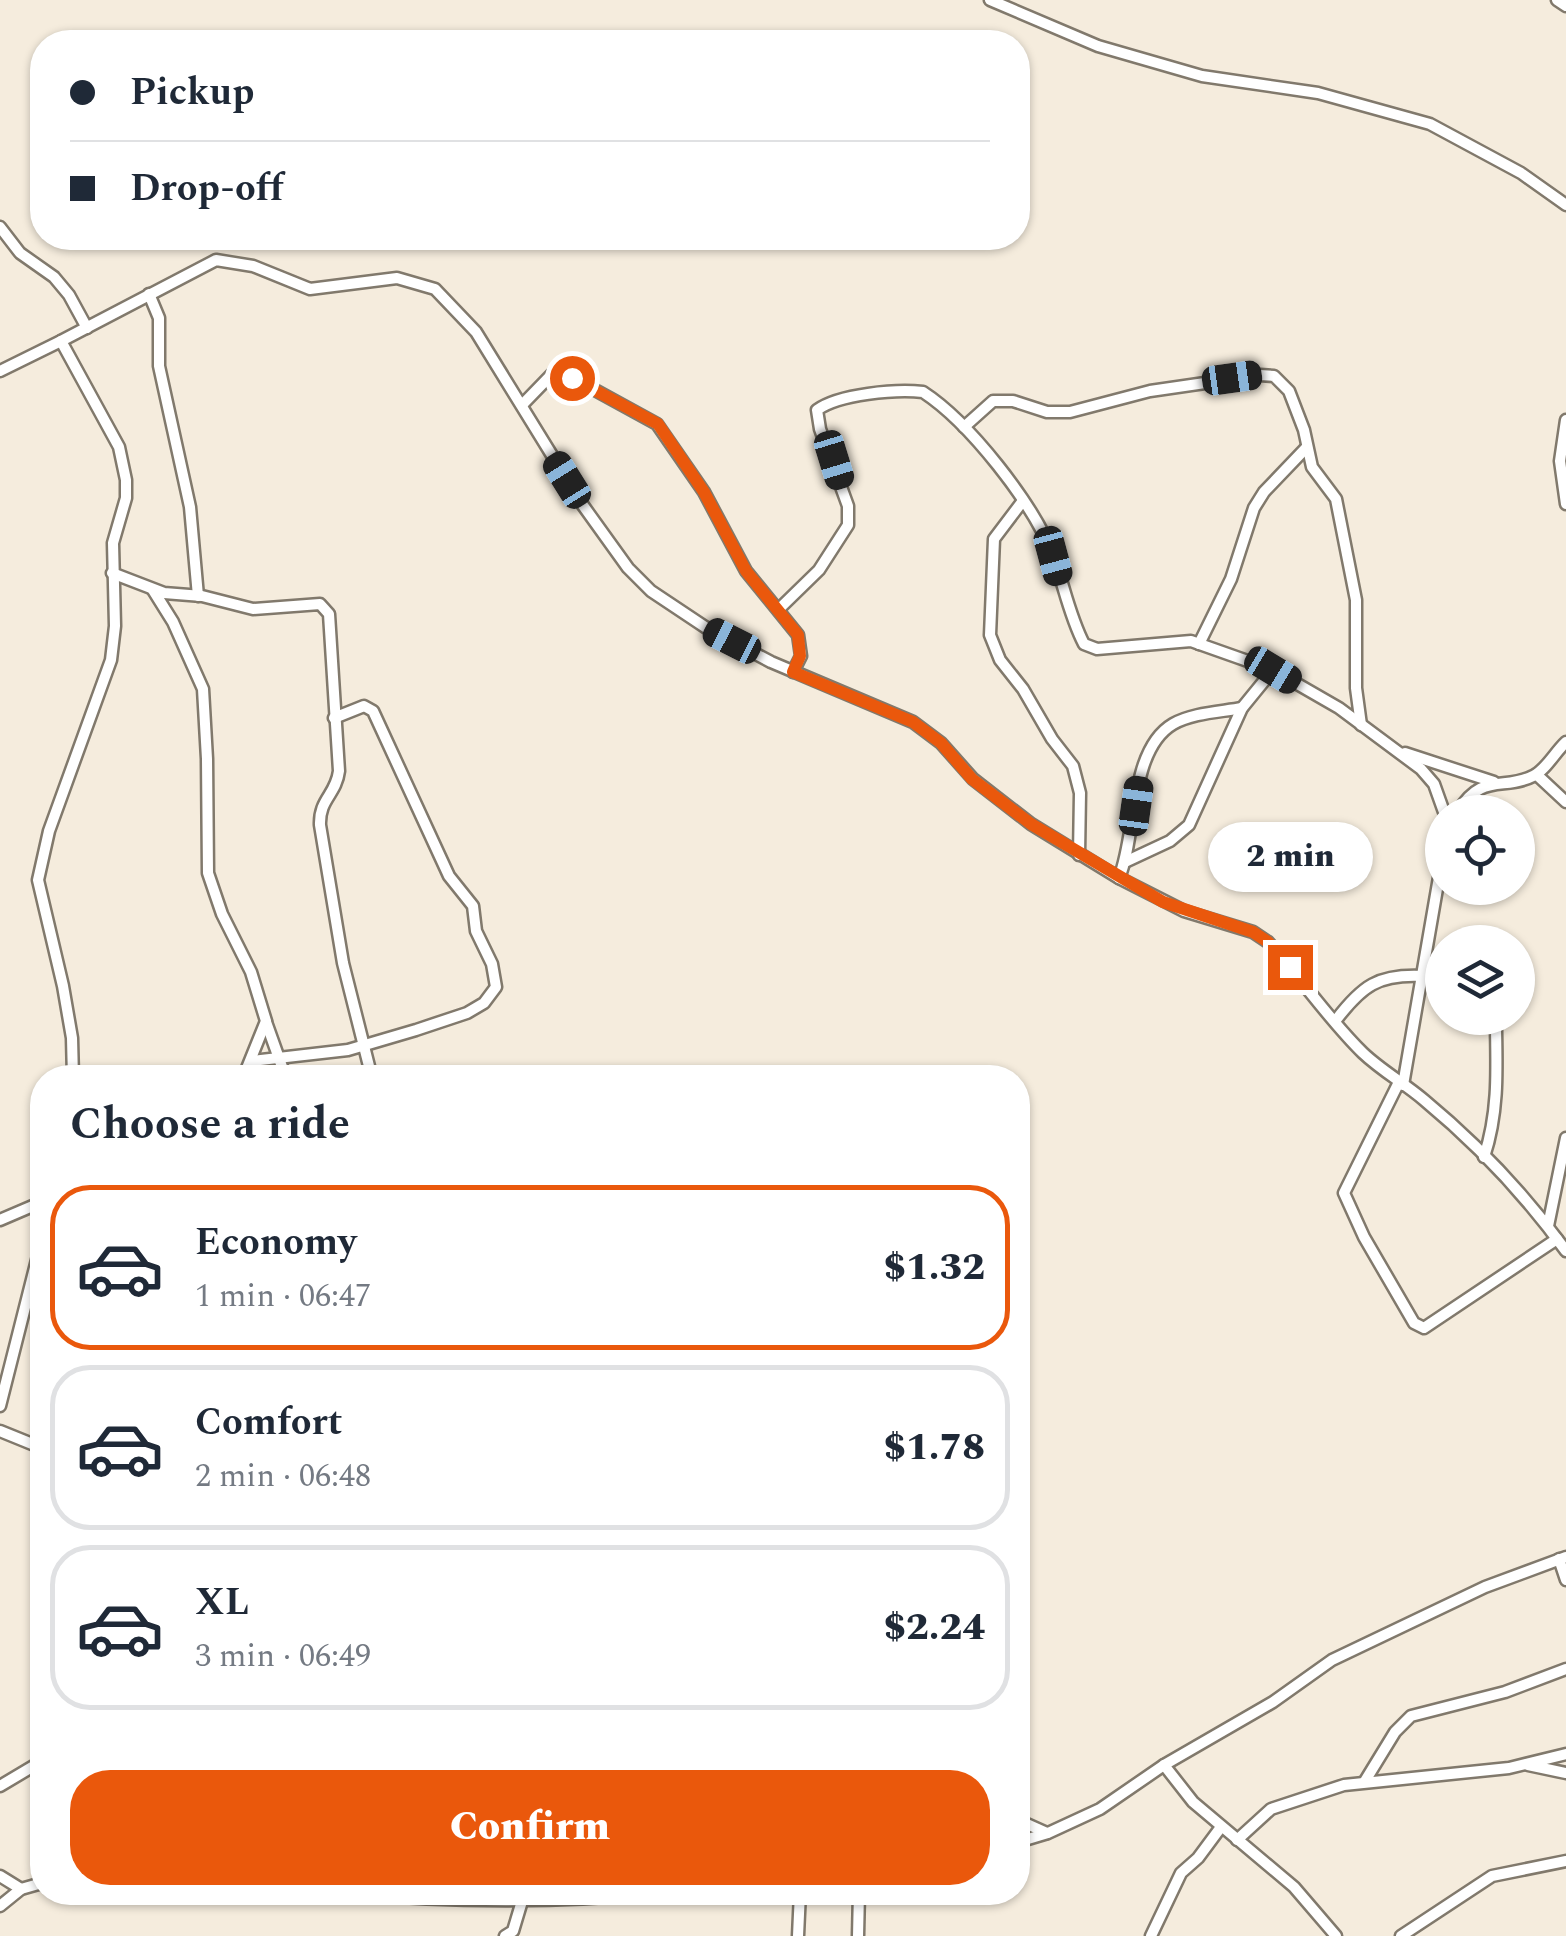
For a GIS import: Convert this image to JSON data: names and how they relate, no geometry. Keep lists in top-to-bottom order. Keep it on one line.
{"page":{"banner":["Pickup","Drop-off"],"bubble":"2 min","heading":"Choose a ride","list":[{"name":"Economy","note":"1 min · 06:47","value":"$1.32"},{"name":"Comfort","note":"2 min · 06:48","value":"$1.78"},{"name":"XL","note":"3 min · 06:49","value":"$2.24"}],"buttons":"Confirm"}}
